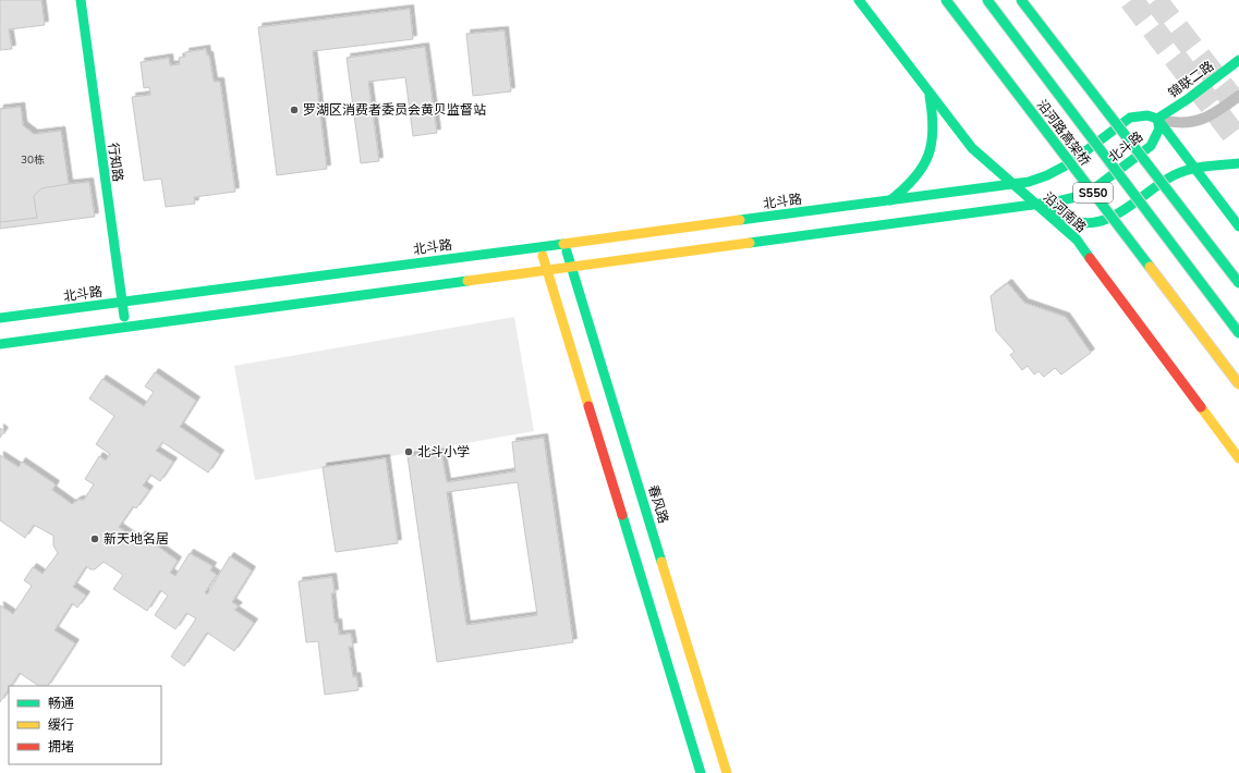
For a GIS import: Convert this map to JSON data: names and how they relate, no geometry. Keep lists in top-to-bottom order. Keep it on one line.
{"streets":{"main road":["锦联二路","沿河路高架桥","北斗路","行知路","S550","沿河南路","春风路"]},"crossings":[["锦联二路","北斗路"],["北斗路","行知路"],["北斗路","沿河南路"],["北斗路","春风路"]],"places":["罗湖区消费者委员会黄贝监督站","北斗小学","新天地名居"],"house_numbers":["30栋"],"legend":["畅通","缓行","拥堵"]}
